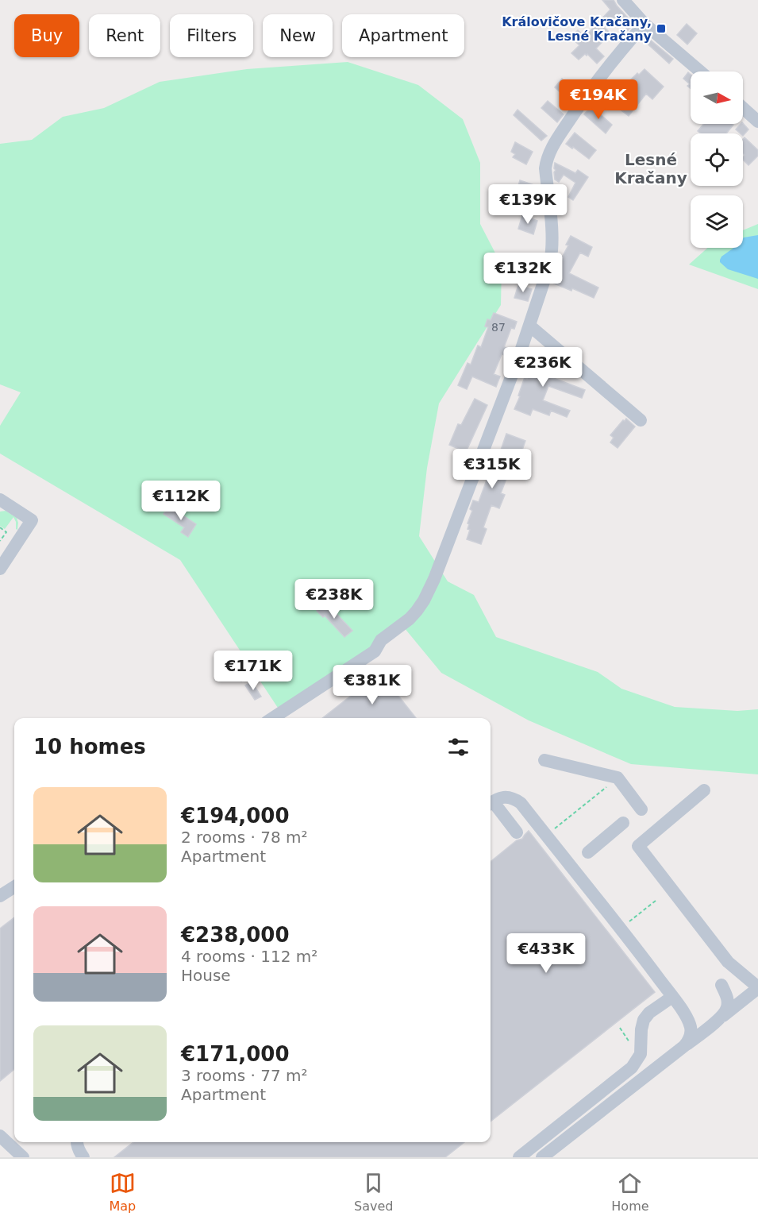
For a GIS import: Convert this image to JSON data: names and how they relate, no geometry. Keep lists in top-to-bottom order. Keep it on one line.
{"districts":["Lesné Kračany"],"places":{"transit":["Královičove Kračany, Lesné Kračany"]},"house_numbers":["87"],"north":"right","page":{"chip":["Buy","Rent","Filters","New","Apartment"],"price":["€194K","€139K","€132K","€236K","€315K","€112K","€238K","€171K","€381K","€433K"],"heading":"10 homes","list":[{"name":"€194,000","note":"2 rooms · 78 m² · Apartment"},{"name":"€238,000","note":"4 rooms · 112 m² · House"},{"name":"€171,000","note":"3 rooms · 77 m² · Apartment"}],"tabs":["Map","Saved","Home"]}}
